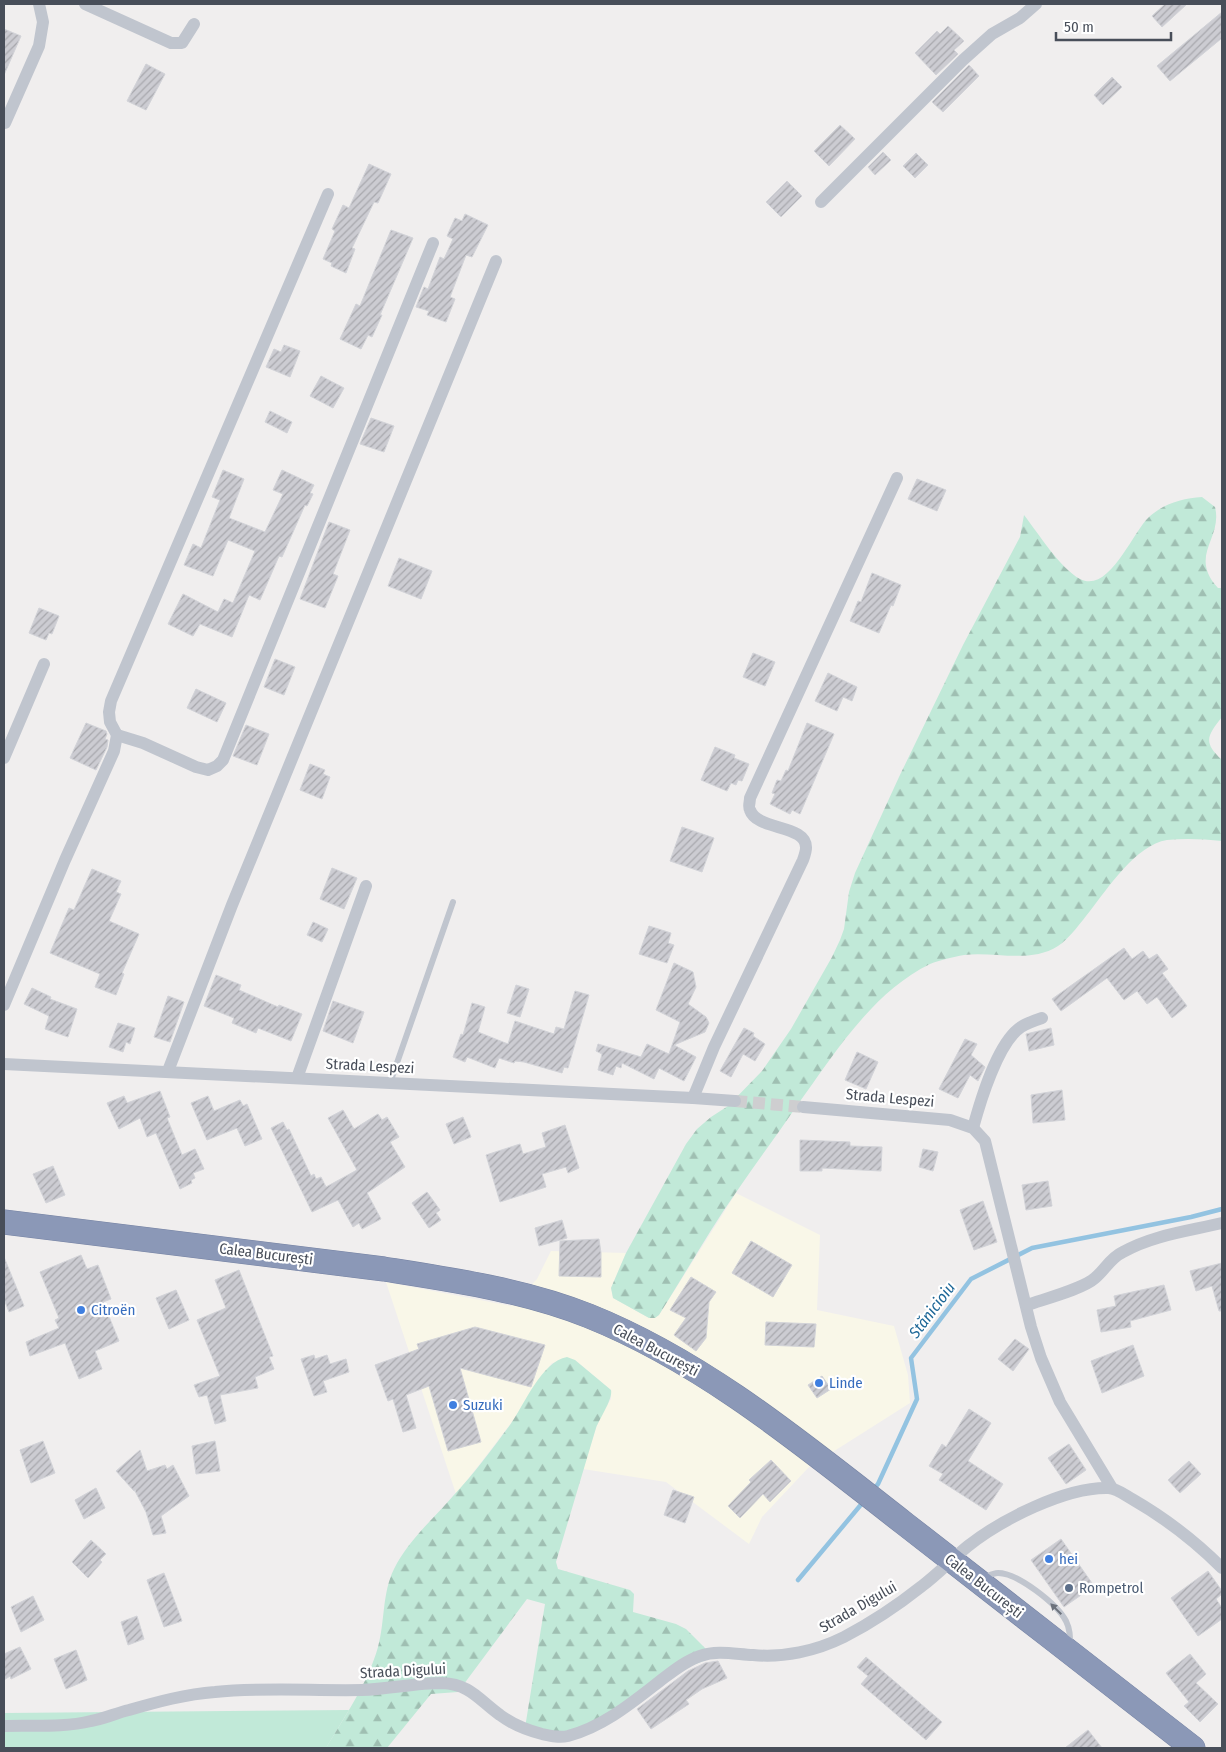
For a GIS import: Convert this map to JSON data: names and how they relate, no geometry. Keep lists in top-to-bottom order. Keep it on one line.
{"streets":{"highway":["Calea București"],"street":["Strada Lespezi","Strada Digului"]},"crossings":[["Calea București","Strada Digului"]],"water":["Stănicioiu"],"places":["Citroën","Linde","Suzuki","hei","Rompetrol"],"scale_bar":"50 m"}
